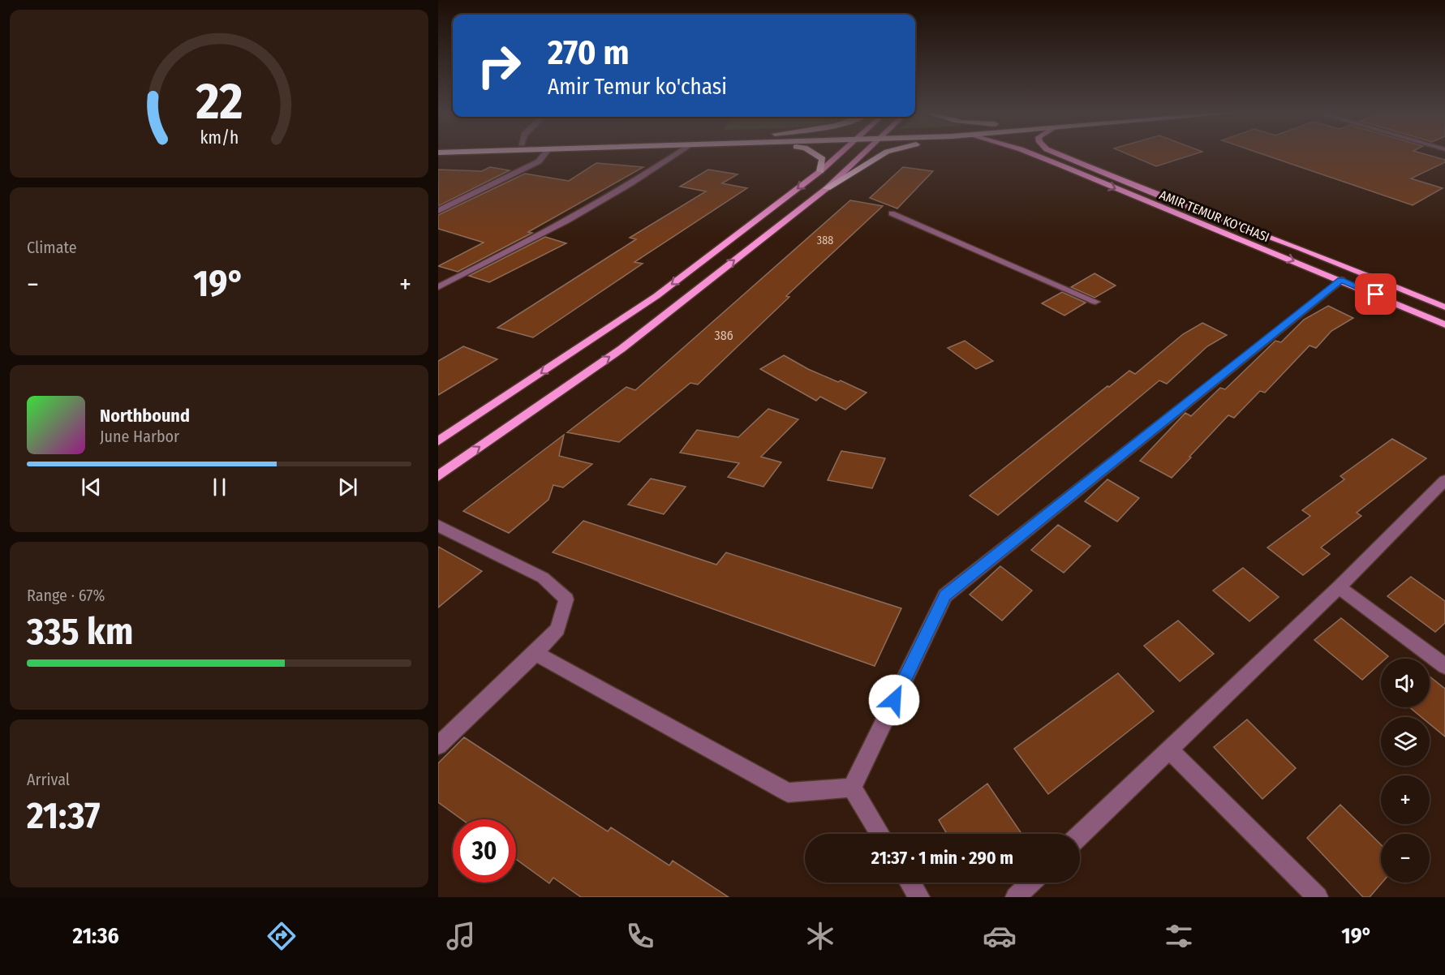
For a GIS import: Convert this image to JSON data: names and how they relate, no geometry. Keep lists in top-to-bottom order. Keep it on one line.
{"streets":{"main road":["AMIR TEMUR KO'CHASI"]},"house_numbers":["388","386"],"page":{"turn":["270 m","Amir Temur ko'chasi"],"tile":["Climate",["Range · 67%","335 km"],["Arrival","21:37"]],"heat":["−","19°","+"],"song":["Northbound","June Harbor"],"map_buttons":["+","−"],"limit":"30","trip":"21:37 · 1 min · 290 m","tabs":["21:36","19°"],"gauge":["22","km/h"]}}
